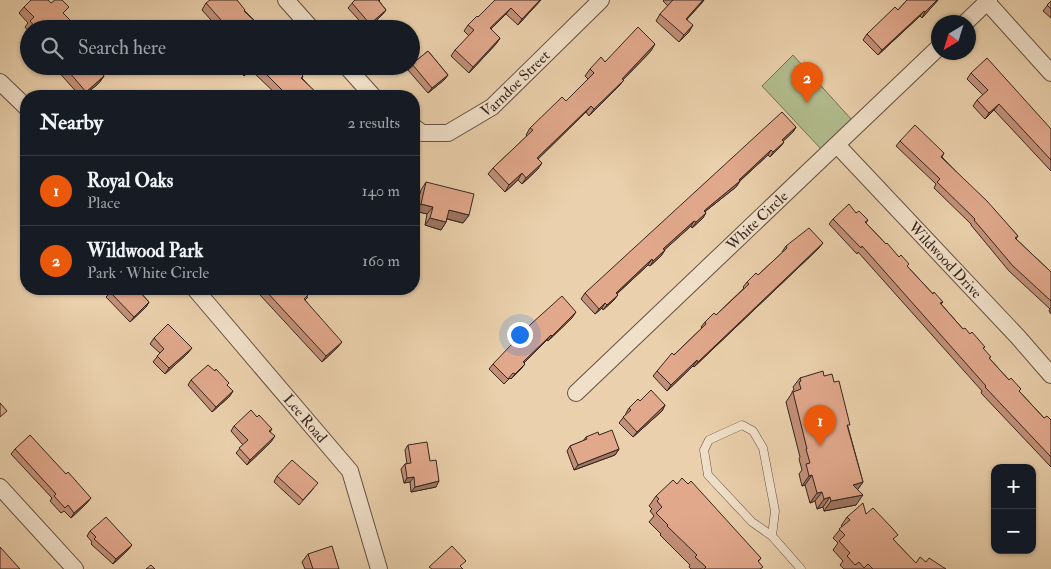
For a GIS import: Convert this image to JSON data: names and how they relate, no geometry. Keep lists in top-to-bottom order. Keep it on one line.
{"streets":{"street":["Varndoe Street","White Circle","Wildwood Drive","Lee Road"]},"crossings":[["White Circle","Wildwood Drive"]],"north":"bottom left","page":{"search":"Search here","pins":["2","1"],"heading":["Nearby","2 results"],"list":[{"mark":"1","name":"Royal Oaks","note":"Place","value":"140 m"},{"mark":"2","name":"Wildwood Park","note":"Park · White Circle","value":"160 m"}],"map_buttons":["+","−"]}}
